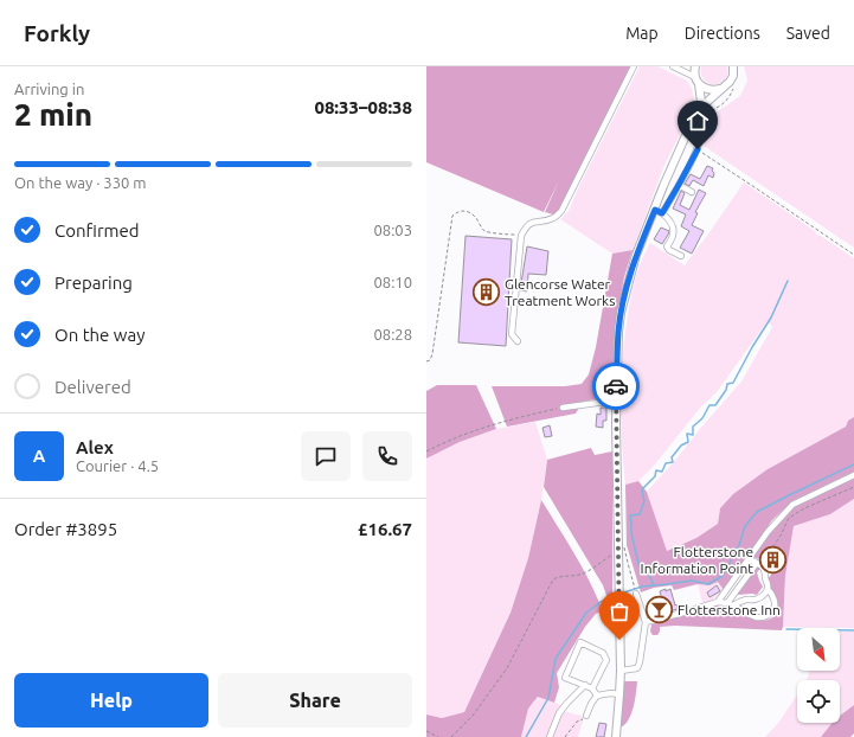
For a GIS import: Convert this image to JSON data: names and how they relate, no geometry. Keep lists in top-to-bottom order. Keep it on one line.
{"places":{"building":["Glencorse Water Treatment Works","Flotterstone Information Point"],"bar":["Flotterstone Inn"]},"north":"bottom right","page":{"header":"Forkly","nav":["Map","Directions","Saved"],"heading":["2 min","Arriving in","08:33–08:38"],"panel":["Alex","Courier · 4.5","Order #3895","£16.67"],"bar":"On the way · 330 m","list":[["Confirmed","08:03"],["Preparing","08:10"],["On the way","08:28"],"Delivered"],"round":"A","buttons":["Help","Share"]}}
